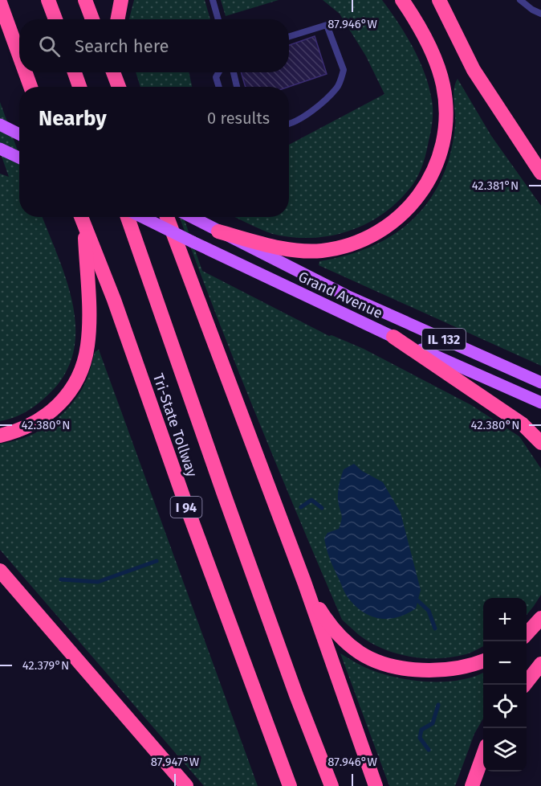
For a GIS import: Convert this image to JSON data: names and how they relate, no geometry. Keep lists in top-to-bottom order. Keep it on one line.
{"streets":{"highway":["Tri-State Tollway","I 94"],"main road":["Grand Avenue","IL 132"]},"page":{"search":"Search here","heading":["Nearby","0 results"],"map_buttons":["+","−"]},"coordinates":["87.946°W","42.381°N","42.380°N","42.379°N","87.947°W"]}
